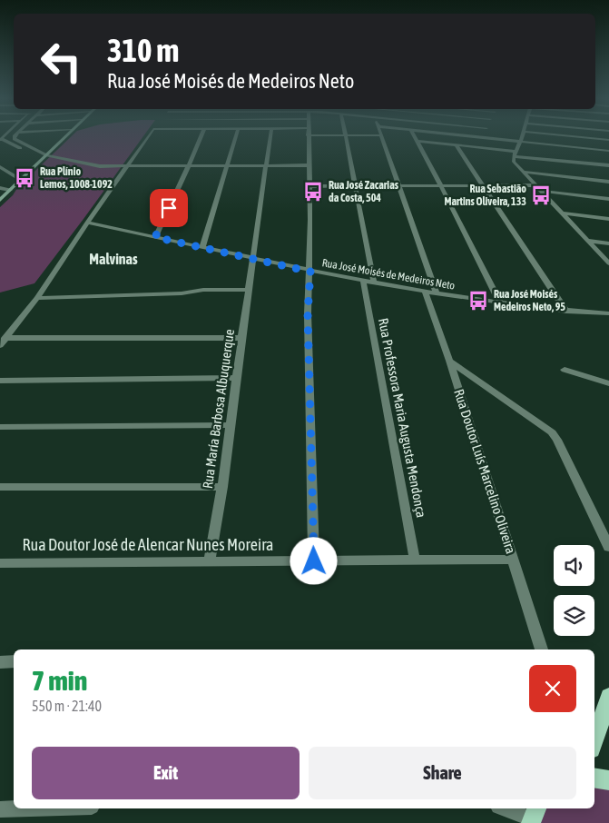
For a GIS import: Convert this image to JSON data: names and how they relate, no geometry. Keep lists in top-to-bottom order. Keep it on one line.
{"streets":{"street":["Rua José Moisés de Medeiros Neto","Rua María Barbosa Albuquerque","Rua Professora Maria Augusta Mendonça","Rua Doutor Luís Marcelino Oliveira","Rua Doutor José de Alencar Nunes Moreira"]},"crossings":[["Rua José Moisés de Medeiros Neto","Rua María Barbosa Albuquerque"],["Rua José Moisés de Medeiros Neto","Rua Professora Maria Augusta Mendonça"],["Rua José Moisés de Medeiros Neto","Rua Doutor Luís Marcelino Oliveira"],["Rua María Barbosa Albuquerque","Rua Doutor José de Alencar Nunes Moreira"],["Rua Professora Maria Augusta Mendonça","Rua Doutor José de Alencar Nunes Moreira"],["Rua Doutor Luís Marcelino Oliveira","Rua Doutor José de Alencar Nunes Moreira"]],"districts":["Malvinas"],"places":{"bus stop":["Rua Plínio Lemos, 1008-1092","Rua José Zacarias da Costa, 504","Rua Sebastião Martins Oliveira, 133","Rua José Moisés Medeiros Neto, 95"]},"page":{"turn":["310 m","Rua José Moisés de Medeiros Neto"],"heading":["7 min","550 m · 21:40"],"buttons":["Exit","Share"]}}
